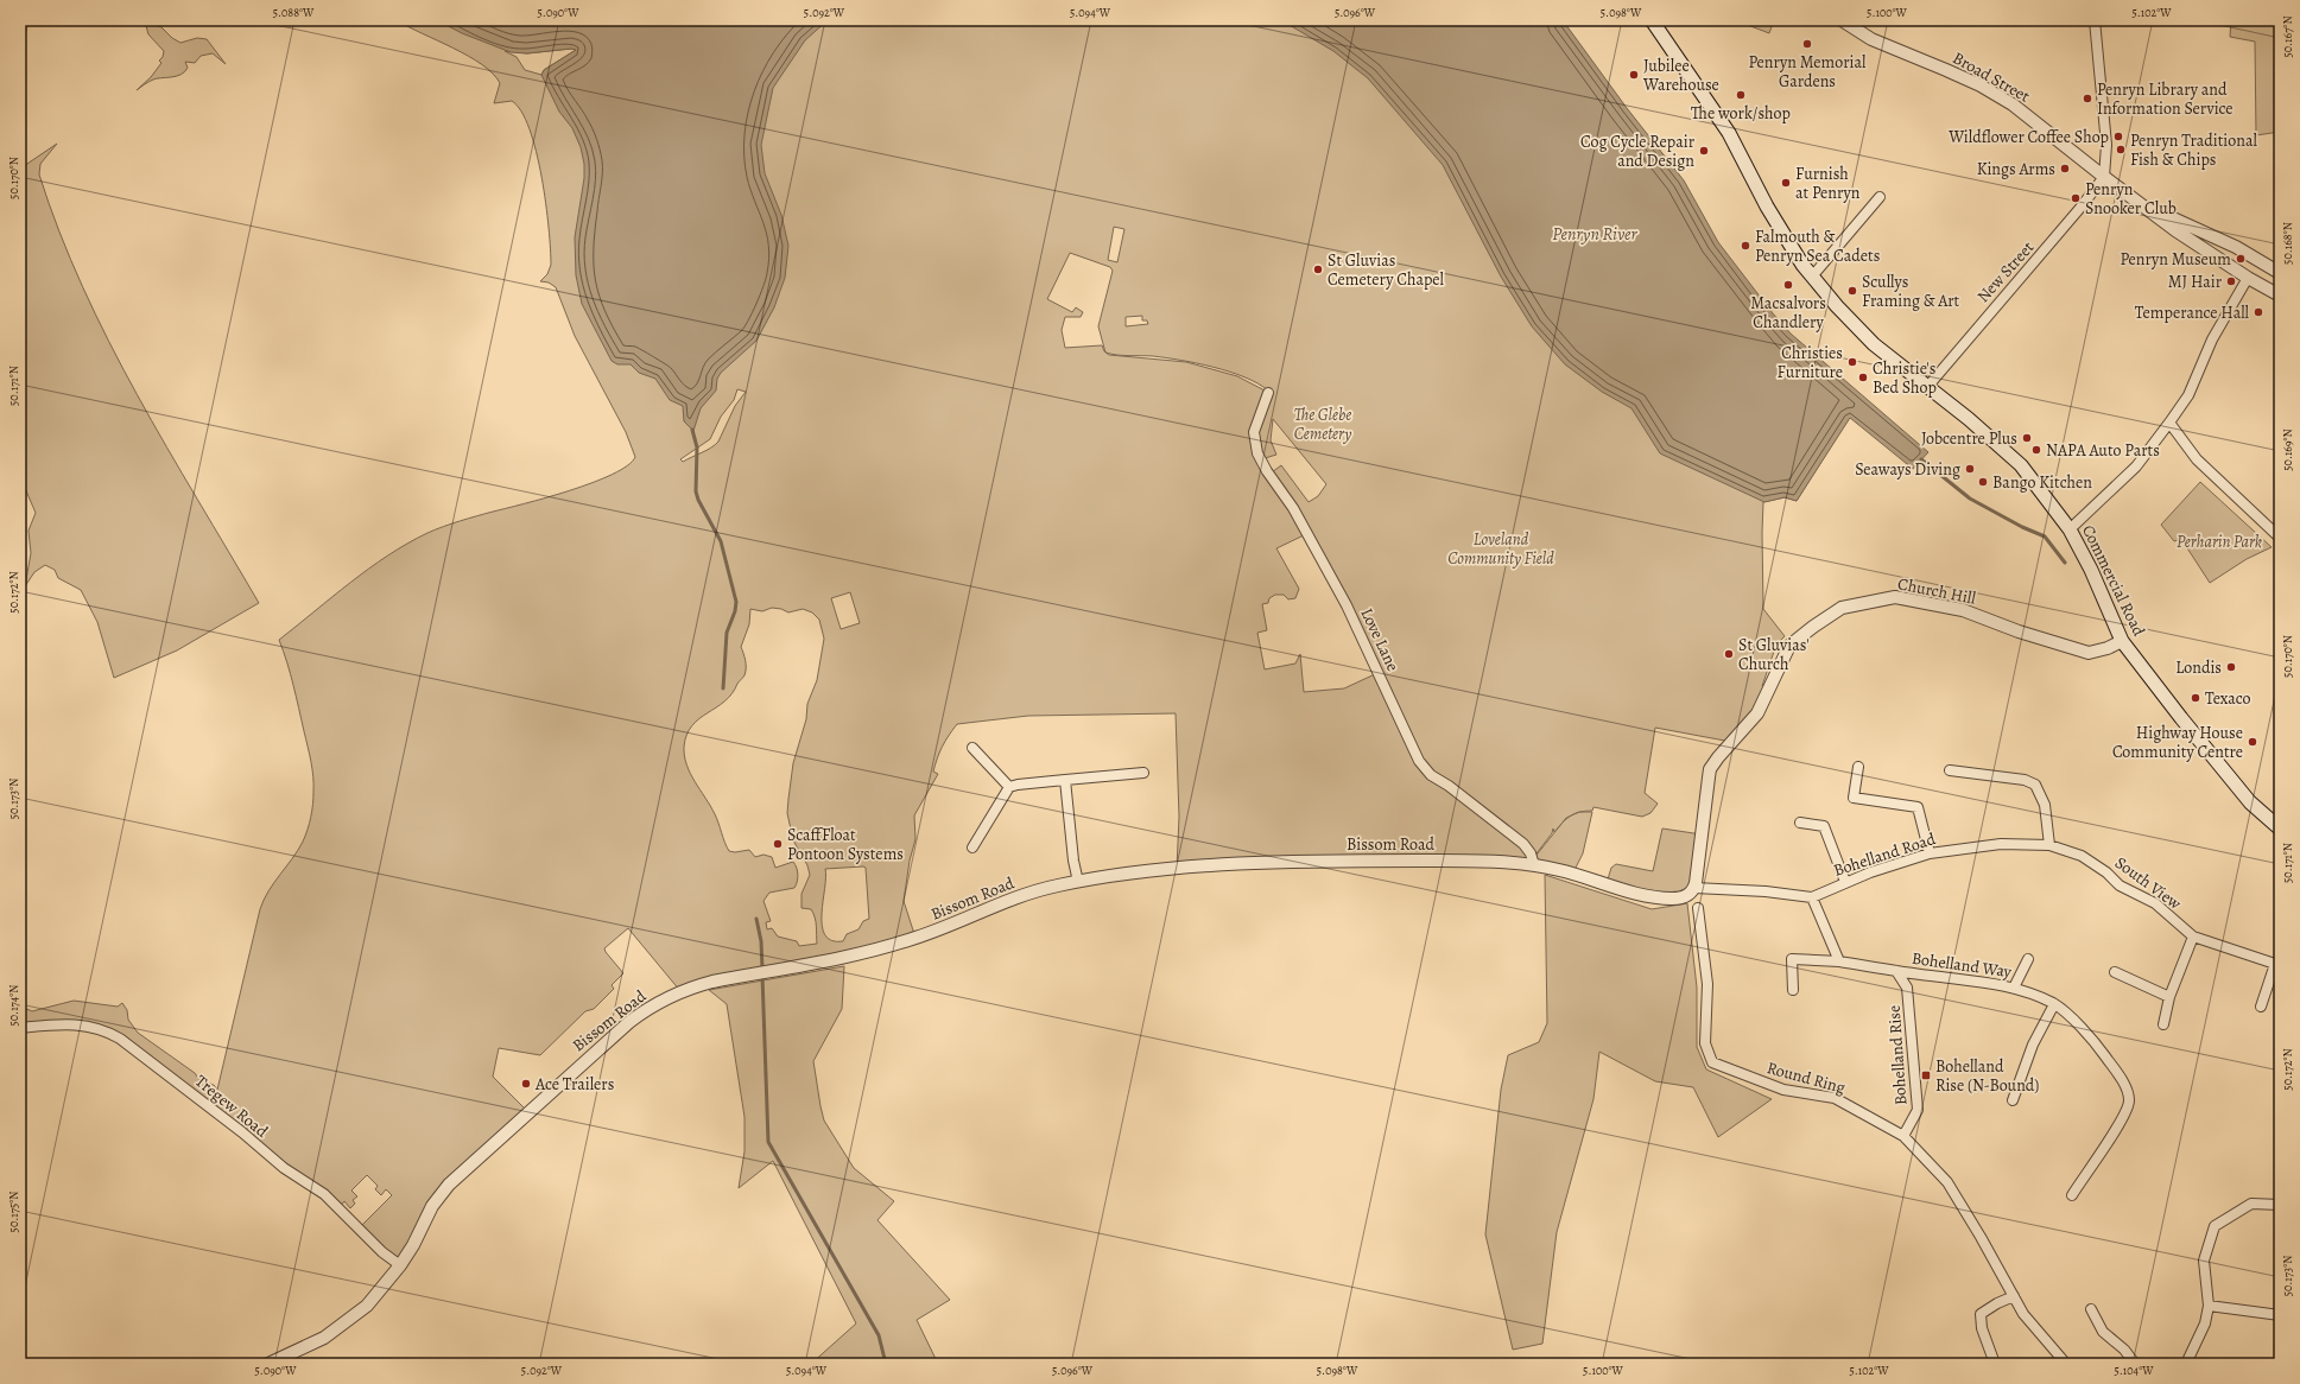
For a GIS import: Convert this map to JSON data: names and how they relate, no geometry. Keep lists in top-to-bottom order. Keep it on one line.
{"streets":{"main road":["Commercial Road"],"street":["Broad Street","New Street","Church Hill","Love Lane","Bissom Road","Bohelland Road","South View","Bohelland Way","Bohelland Rise","Round Ring","Tregew Road"]},"crossings":[["Broad Street","New Street"],["New Street","Commercial Road"],["Commercial Road","Church Hill"],["Church Hill","Bissom Road"],["Love Lane","Bissom Road"],["Bissom Road","Tregew Road"],["Bohelland Road","South View"],["Bohelland Way","Bohelland Rise"],["Bohelland Rise","Round Ring"]],"water":["Penryn River"],"parks":["The Glebe Cemetery","Loveland Community Field","Perharin Park"],"places":{"other":["Penryn Memorial Gardens","Jubilee Warehouse","The work/shop","Penryn Library and Information Service","Wildflower Coffee Shop","Penryn Traditional Fish & Chips","Cog Cycle Repair and Design","Kings Arms","Furnish at Penryn","Penryn Snooker Club","Falmouth & Penryn Sea Cadets","Penryn Museum","St Gluvias Cemetery Chapel","MJ Hair","Macsalvors Chandlery","Scullys Framing & Art","Temperance Hall","Christies Furniture","Christie's Bed Shop","Jobcentre Plus","NAPA Auto Parts","Seaways Diving","Bango Kitchen","St Gluvias' Church","Londis","Texaco","Highway House Community Centre","ScaffFloat Pontoon Systems","Ace Trailers"],"transit":["Bohelland Rise (N-Bound)"]},"coordinates":["5.088°W","5.090°W","5.092°W","5.094°W","5.096°W","5.098°W","5.100°W","5.102°W","50.167°N","50.170°N","50.168°N","50.171°N","50.169°N","50.172°N","50.173°N","50.174°N","50.175°N","5.104°W"]}
